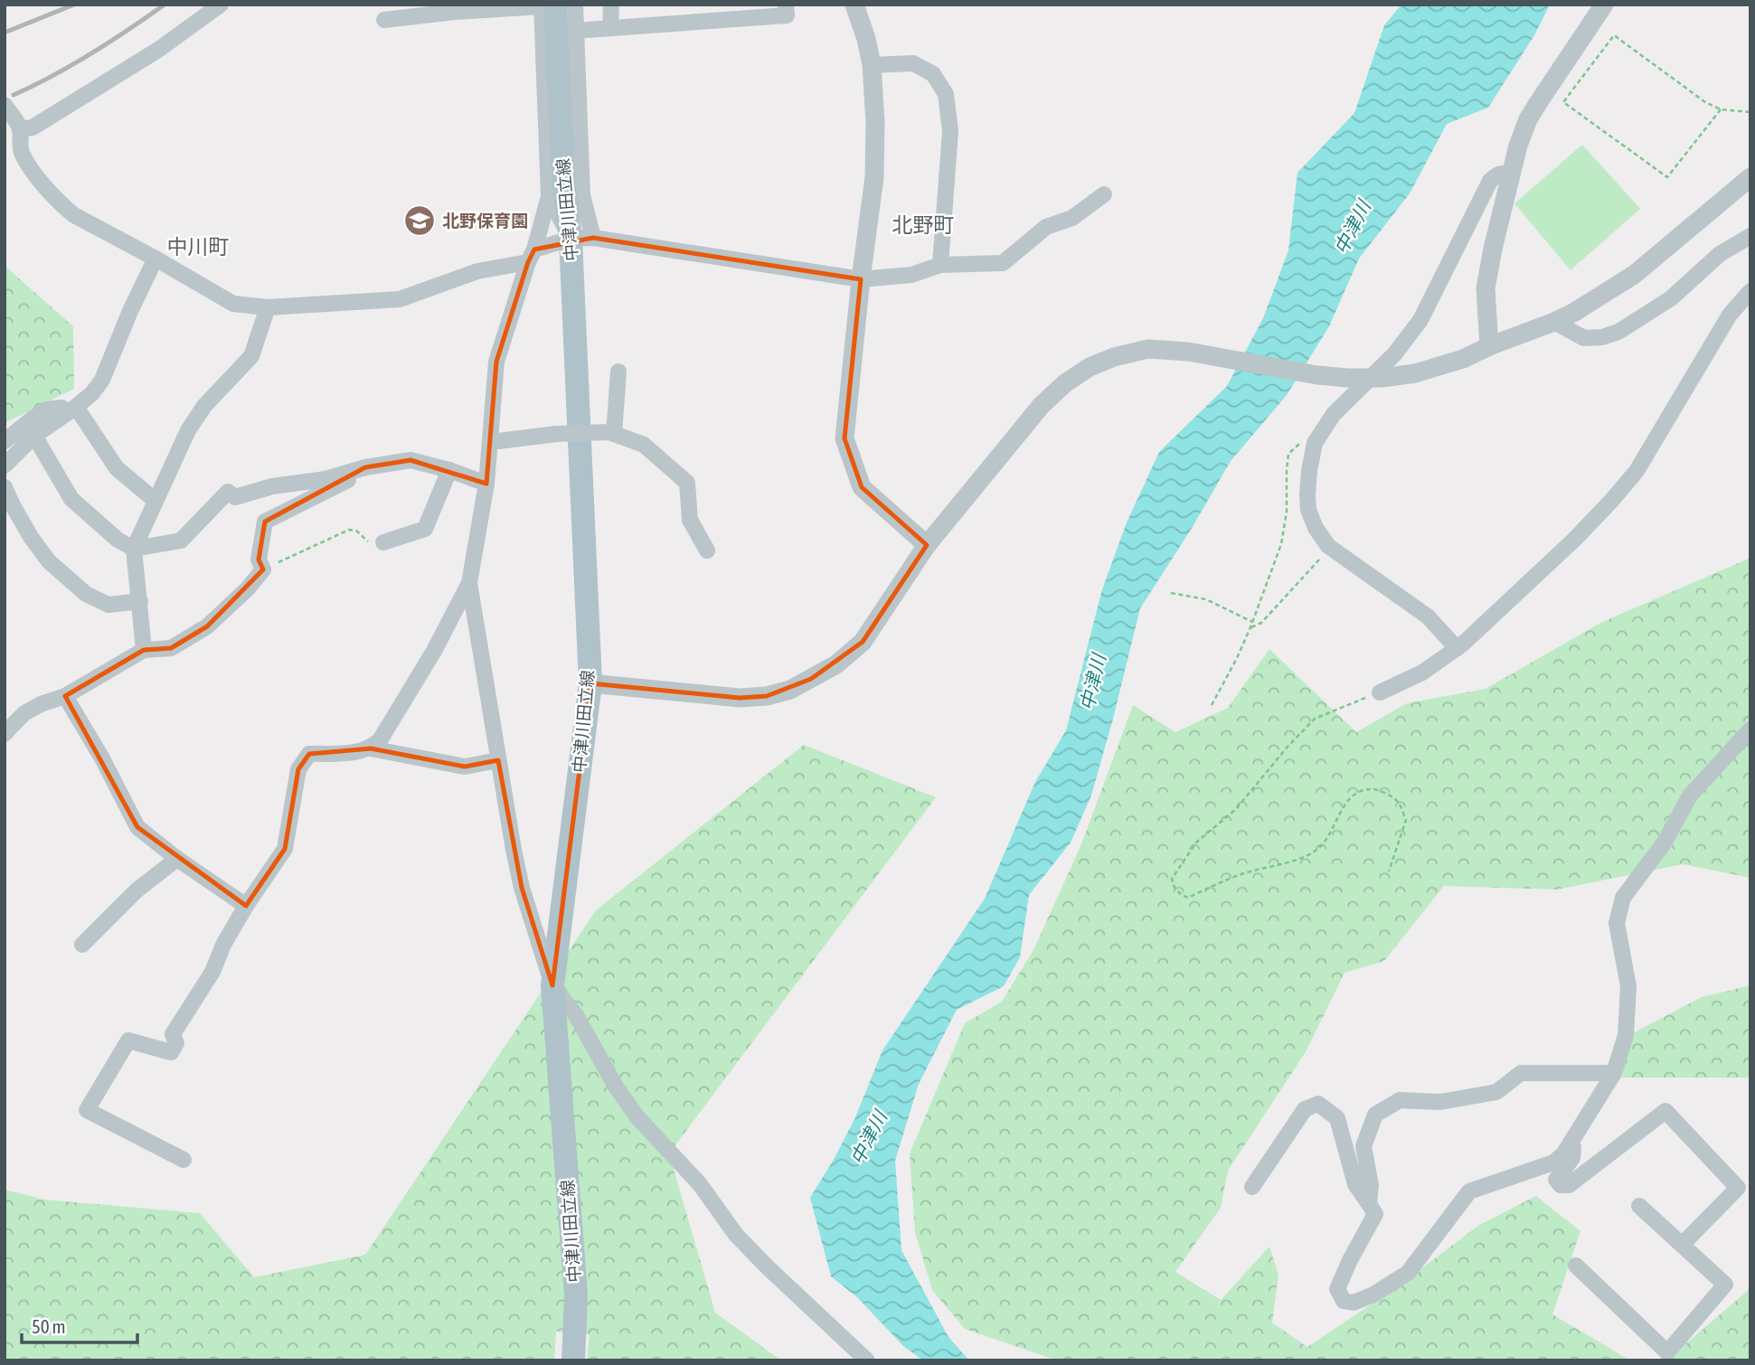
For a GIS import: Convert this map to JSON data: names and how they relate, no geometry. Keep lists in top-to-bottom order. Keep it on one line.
{"streets":{"main road":["中津川田立線"]},"districts":["北野町","中川町"],"water":["中津川"],"places":{"school or university":["北野保育園"]},"scale_bar":"50 m"}
